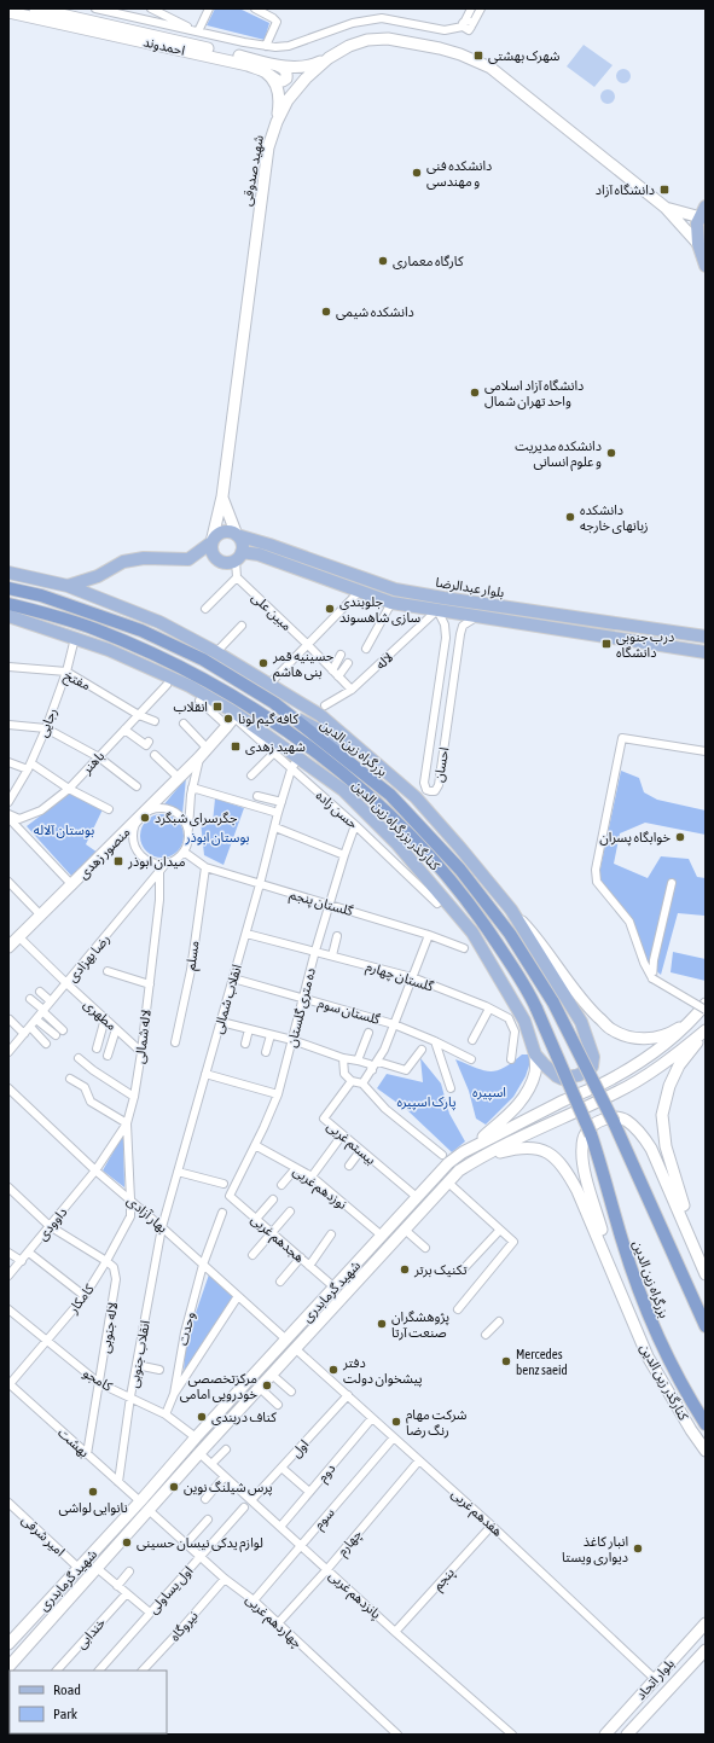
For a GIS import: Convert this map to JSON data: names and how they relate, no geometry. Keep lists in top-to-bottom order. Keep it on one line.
{"streets":{"highway":["بزرگراه زین الدین"],"main road":["احمدوند","شهید صدوقی","بلوار عبدالرضا","کنارگذر بزرگراه زین الدین","منصور زهدی","شهید گرمابدری","کنارگذر زین الدین","بلوار اتحاد"],"street":["مبین علی","لاله","مفتخ","رجایی","باهنر","احسان","حسن زاده","گلستان پنجم","مسلم","رضا بهزادی","گلستان چهارم","انقلاب شمالی","ده متری گلستان","گلستان سوم","مطهری","لاله شمالی","بیستم غربی","نوزدهم غربی","بهار آزادی","داوودی","هجدهم غربی","کامکار","لاله جنوبی","وحدت","انقلاب جنوبی","کامجو","بهشت","اول","دوم","هفدهم غربی","سوم","امیر شرقی","چهارم","پنجم","اول یساولی","پانزدهم غربی","چهاردهم غربی","نیروگاه","خندابی"]},"crossings":[["احمدوند","شهید صدوقی"],["شهید صدوقی","بلوار عبدالرضا"],["بلوار عبدالرضا","لاله"],["بلوار عبدالرضا","احسان"],["مبین علی","لاله"],["لاله","احسان"],["مفتخ","رجایی"],["مفتخ","باهنر"],["رجایی","کنارگذر بزرگراه زین الدین"],["حسن زاده","کنارگذر بزرگراه زین الدین"],["حسن زاده","منصور زهدی"],["حسن زاده","انقلاب شمالی"],["حسن زاده","ده متری گلستان"],["کنارگذر بزرگراه زین الدین","منصور زهدی"],["کنارگذر بزرگراه زین الدین","انقلاب شمالی"],["منصور زهدی","گلستان پنجم"],["منصور زهدی","رضا بهزادی"],["منصور زهدی","مطهری"],["گلستان پنجم","مسلم"],["گلستان پنجم","رضا بهزادی"],["گلستان پنجم","انقلاب شمالی"],["گلستان پنجم","ده متری گلستان"],["رضا بهزادی","مطهری"],["رضا بهزادی","لاله شمالی"],["گلستان چهارم","انقلاب شمالی"],["گلستان چهارم","ده متری گلستان"],["انقلاب شمالی","گلستان سوم"],["انقلاب شمالی","بهار آزادی"],["انقلاب شمالی","انقلاب جنوبی"],["ده متری گلستان","گلستان سوم"],["ده متری گلستان","نوزدهم غربی"],["ده متری گلستان","هجدهم غربی"],["مطهری","لاله شمالی"],["لاله شمالی","بهار آزادی"],["لاله شمالی","داوودی"],["لاله شمالی","کامکار"],["بیستم غربی","شهید گرمابدری"],["نوزدهم غربی","شهید گرمابدری"],["بهار آزادی","داوودی"],["بهار آزادی","شهید گرمابدری"],["بهار آزادی","کامکار"],["بهار آزادی","وحدت"],["بهار آزادی","انقلاب جنوبی"],["هجدهم غربی","شهید گرمابدری"],["شهید گرمابدری","کامجو"],["شهید گرمابدری","بهشت"],["شهید گرمابدری","هفدهم غربی"],["شهید گرمابدری","امیر شرقی"],["شهید گرمابدری","پانزدهم غربی"],["شهید گرمابدری","چهاردهم غربی"],["کامکار","لاله جنوبی"],["کامکار","کامجو"],["کامکار","بهشت"],["لاله جنوبی","کامجو"],["لاله جنوبی","بهشت"],["وحدت","کامجو"],["انقلاب جنوبی","کامجو"],["انقلاب جنوبی","بهشت"],["اول","هفدهم غربی"],["اول","پانزدهم غربی"],["دوم","هفدهم غربی"],["دوم","پانزدهم غربی"],["هفدهم غربی","سوم"],["هفدهم غربی","چهارم"],["هفدهم غربی","پنجم"],["هفدهم غربی","بلوار اتحاد"],["سوم","پانزدهم غربی"],["سوم","چهاردهم غربی"],["چهارم","پانزدهم غربی"],["چهارم","چهاردهم غربی"],["پنجم","پانزدهم غربی"],["اول یساولی","چهاردهم غربی"],["چهاردهم غربی","نیروگاه"]],"parks":["بوستان آلاله","بوستان ابوذر","اسپیره","پارک اسپیره"],"places":{"transit":["شهرک بهشتی","دانشگاه آزاد","درب جنوبی دانشگاه","انقلاب","شهید زهدی","میدان ابوذر"],"other":["دانشکده فنی و مهندسی","کارگاه معماری","دانشکده شیمی","دانشگاه آزاد اسلامی واحد تهران شمال","دانشکده مدیریت و علوم انسانی","دانشکده زبانهای خارجه","جلوبندی سازی شاهسوند","حسینیه قمر بنی هاشم","کافه گیم لونا","جگرسرای شبگرد","خوابگاه پسران","تکنیک برتر","پژوهشگران صنعت آرتا","Mercedes benz saeid","دفتر پیشخوان دولت","مرکزتخصصی خودرویی امامی","کناف دربندی","شرکت مهام رنگ رضا","پرس شیلنگ نوین","نانوایی لواشی","لوازم یدکی نیسان حسینی","انبار کاغذ دیواری ویستا"]},"legend":["Road","Park"]}
